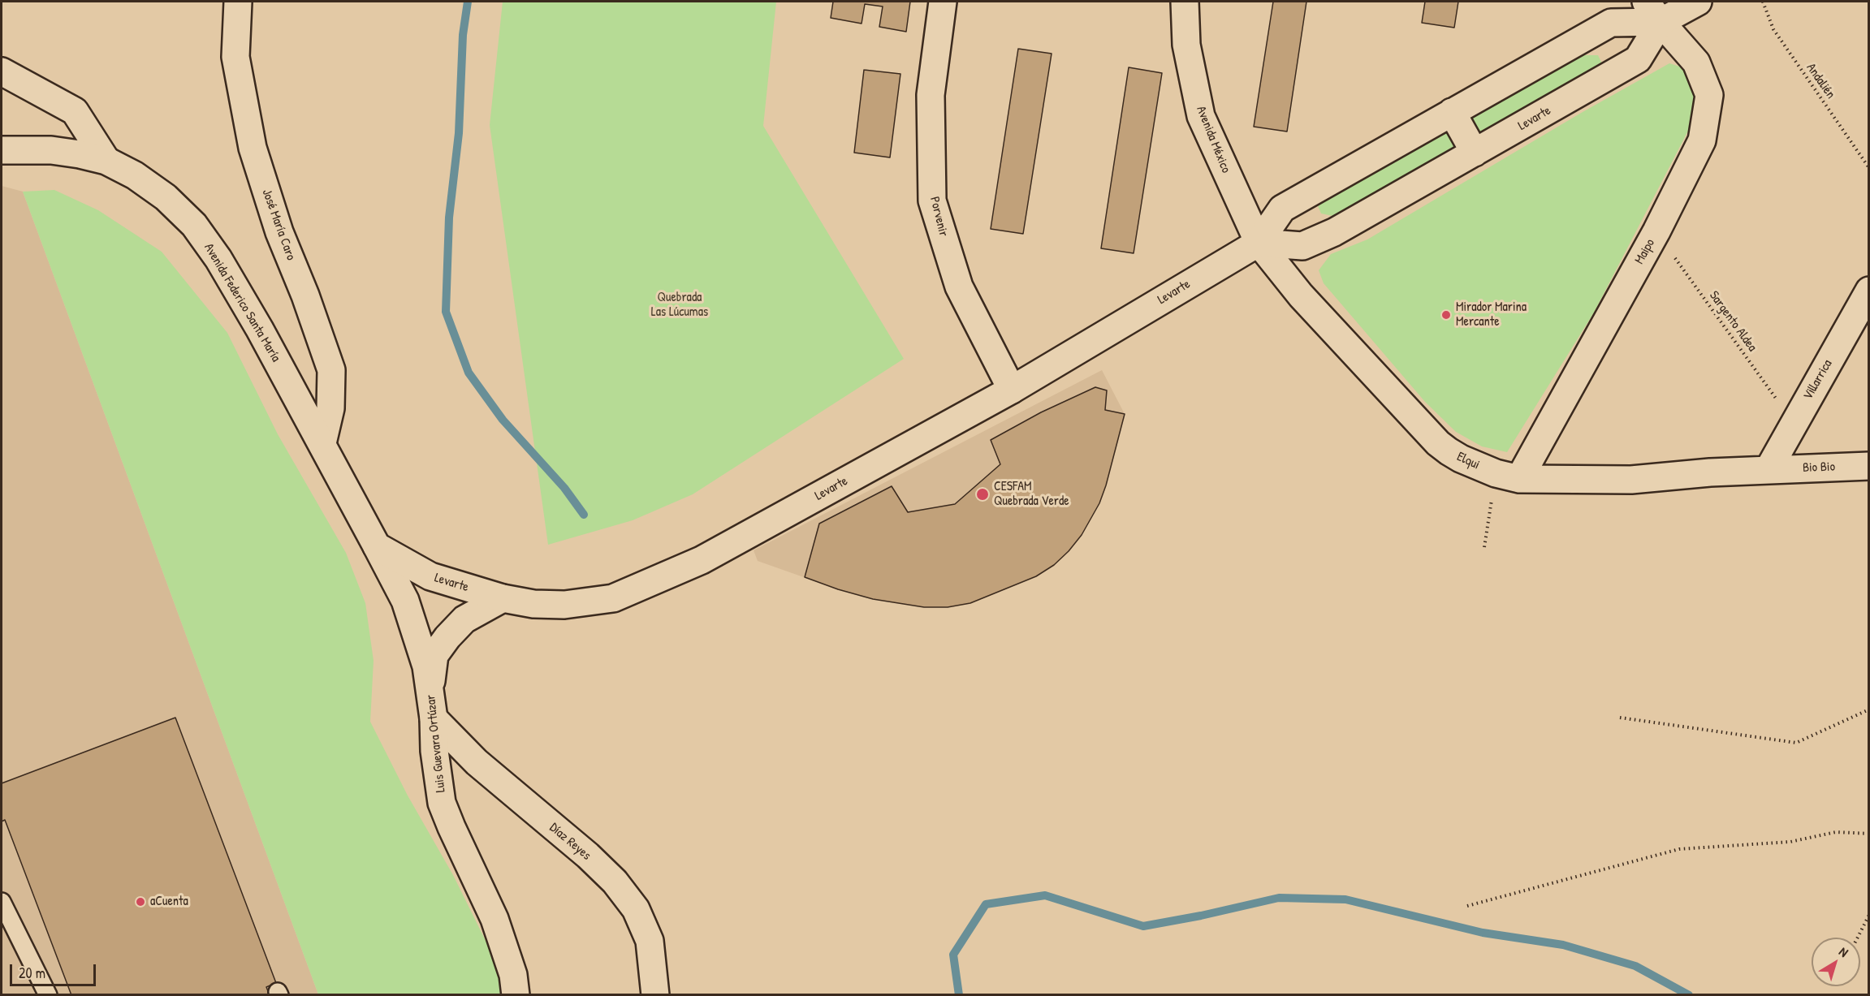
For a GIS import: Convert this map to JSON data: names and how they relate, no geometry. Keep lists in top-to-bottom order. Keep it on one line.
{"streets":{"street":["Levarte","Avenida México","Porvenir","José María Caro","Maipo","Avenida Federico Santa María","Villarrica","Elqui","Bio Bio","Luis Guevara Ortúzar","Díaz Reyes"],"path":["Andalién","Sargento Aldea"]},"crossings":[["Levarte","Avenida México"],["Levarte","Porvenir"],["Levarte","Maipo"],["Levarte","Avenida Federico Santa María"],["Levarte","Elqui"],["Levarte","Luis Guevara Ortúzar"],["Avenida México","Elqui"],["José María Caro","Avenida Federico Santa María"],["Maipo","Sargento Aldea"],["Maipo","Elqui"],["Avenida Federico Santa María","Luis Guevara Ortúzar"],["Sargento Aldea","Villarrica"],["Villarrica","Elqui"],["Villarrica","Bio Bio"],["Elqui","Bio Bio"],["Luis Guevara Ortúzar","Díaz Reyes"]],"parks":["Quebrada Las Lúcumas"],"places":["Mirador Marina Mercante","CESFAM Quebrada Verde","aCuenta"],"scale_bar":"20 m","north":"top right"}
